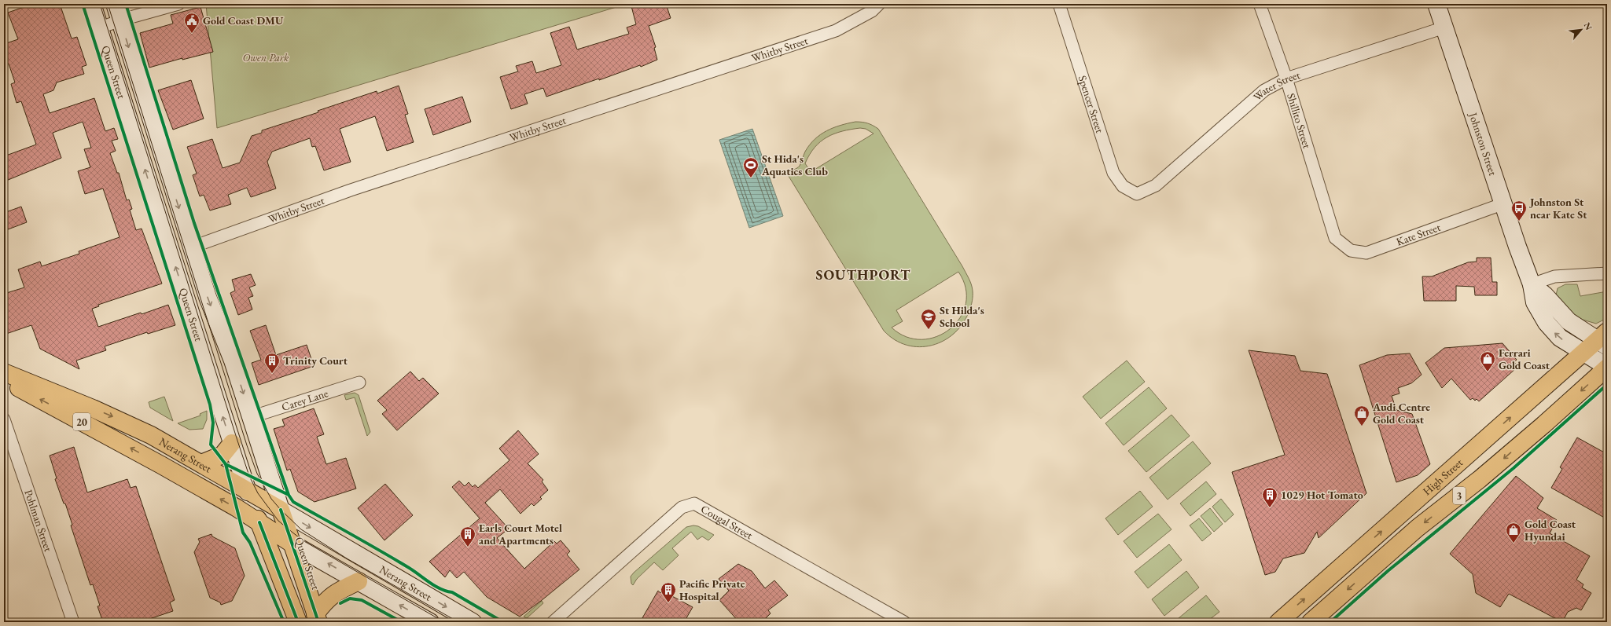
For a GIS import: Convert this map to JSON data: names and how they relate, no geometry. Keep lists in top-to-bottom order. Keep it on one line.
{"streets":{"main road":["Queen Street","20","Nerang Street","High Street","3"],"street":["Whitby Street","Water Street","Spencer Street","Shillito Street","Johnston Street","Kate Street","Carey Lane","Pohlman Street","Cougal Street"]},"crossings":[["Whitby Street","Queen Street"],["Queen Street","Carey Lane"],["Queen Street","Nerang Street"],["Water Street","Spencer Street"],["Water Street","Shillito Street"],["Water Street","Johnston Street"],["Shillito Street","Kate Street"],["Johnston Street","Kate Street"],["Johnston Street","High Street"],["Johnston Street","3"]],"districts":["SOUTHPORT"],"parks":["Owen Park"],"places":{"public building":["Gold Coast DMU"],"sports":["St Hida's Aquatics Club"],"bus stop":["Johnston St near Kate St"],"school or university":["St Hilda's School"],"shop":["Ferrari Gold Coast","Audi Centre Gold Coast","Gold Coast Hyundai"],"building":["Trinity Court","1029 Hot Tomato","Earls Court Motel and Apartments","Pacific Private Hospital"]},"north":"top right"}
